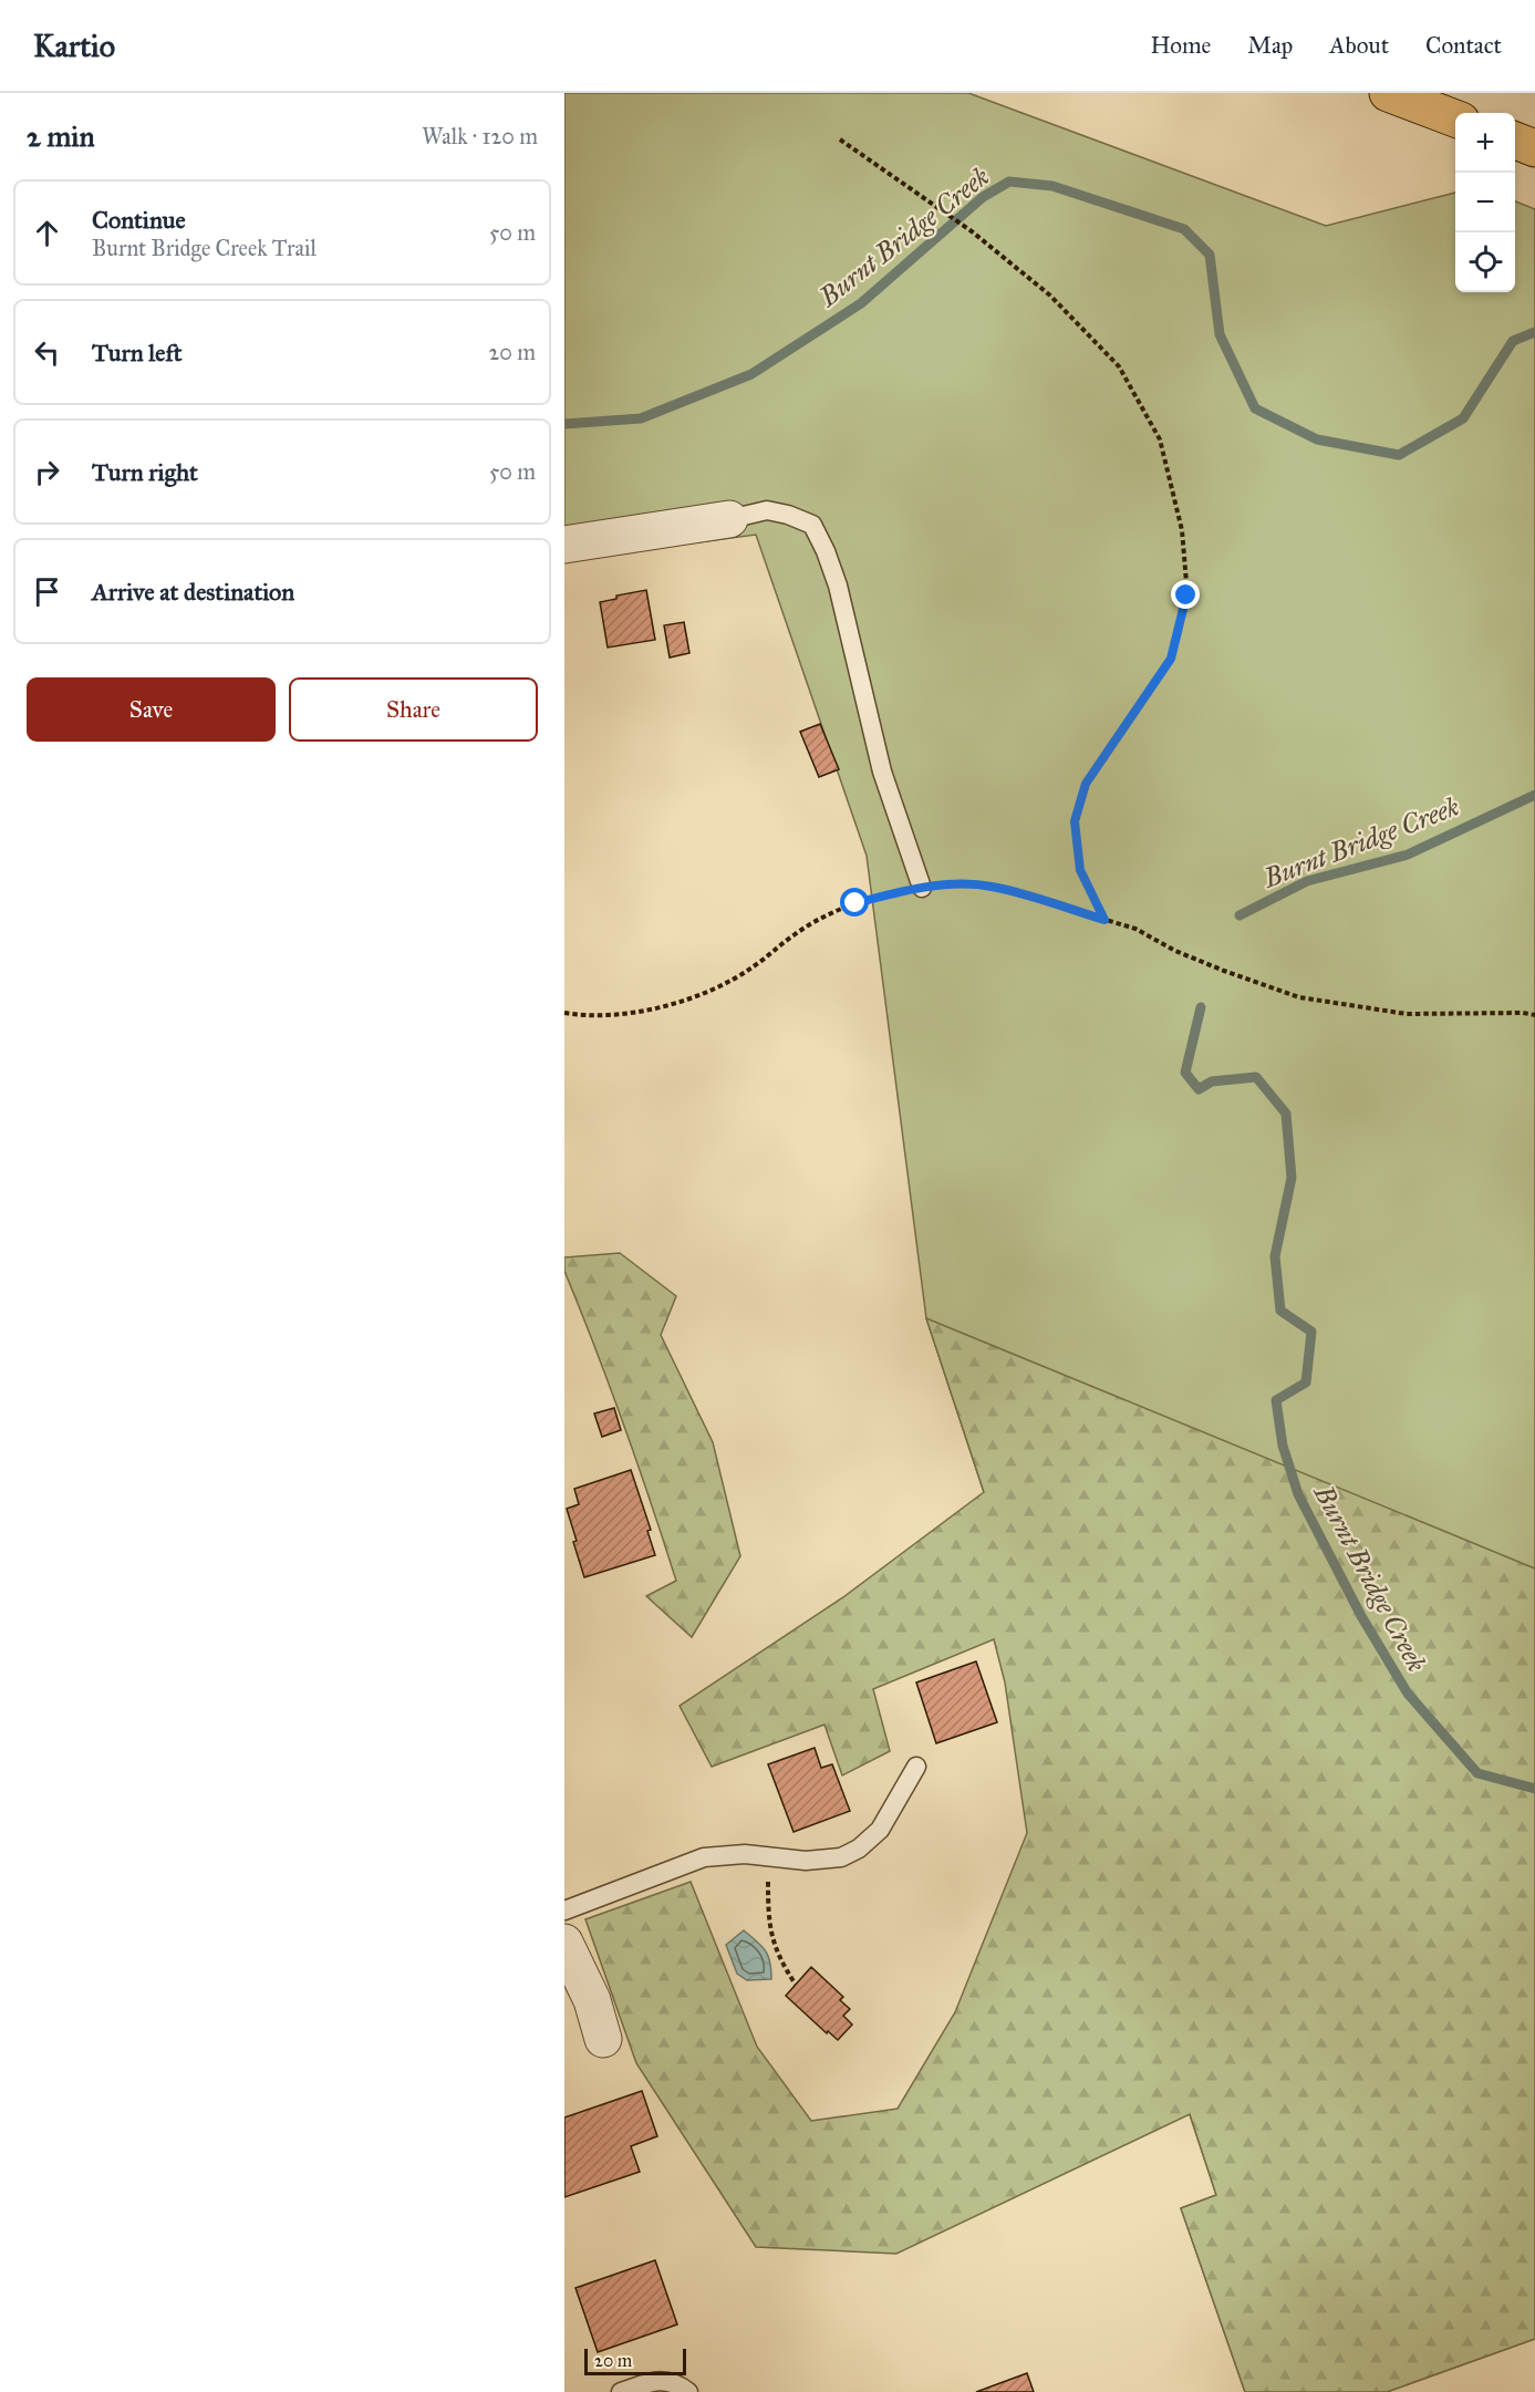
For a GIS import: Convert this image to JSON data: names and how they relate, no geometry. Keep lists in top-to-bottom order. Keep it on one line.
{"water":["Burnt Bridge Creek"],"scale_bar":"20 m","page":{"header":"Kartio","nav":["Home","Map","About","Contact"],"heading":["2 min","Walk · 120 m"],"map_buttons":["+","−"],"list":[["Continue","Burnt Bridge Creek Trail","50 m"],["Turn left","20 m"],["Turn right","50 m"],"Arrive at destination"],"buttons":["Save","Share"],"scale":"20 m"}}
